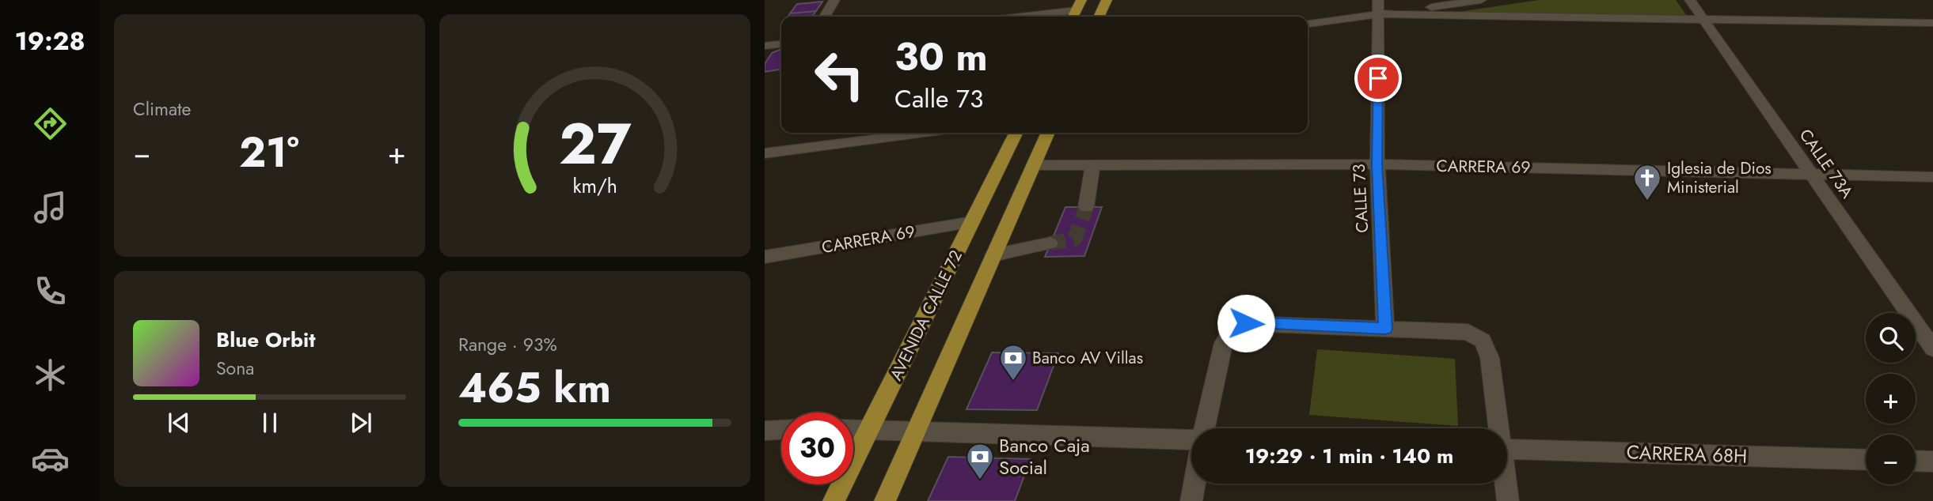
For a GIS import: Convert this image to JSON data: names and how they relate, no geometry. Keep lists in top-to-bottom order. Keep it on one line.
{"streets":{"main road":["AVENIDA CALLE 72"],"street":["CALLE 73A","CARRERA 69","CALLE 73","CARRERA 68H"]},"crossings":[["CALLE 73A","CARRERA 69"],["CARRERA 69","CALLE 73"],["CARRERA 69","AVENIDA CALLE 72"]],"places":{"church":["Iglesia de Dios Ministerial"],"bank":["Banco AV Villas","Banco Caja Social"]},"page":{"tabs":"19:28","tile":["Climate",["Range · 93%","465 km"]],"turn":["30 m","Calle 73"],"heat":["−","21°","+"],"map_buttons":["+","−"],"song":["Blue Orbit","Sona"],"limit":"30","trip":"19:29 · 1 min · 140 m","gauge":["27","km/h"]}}
